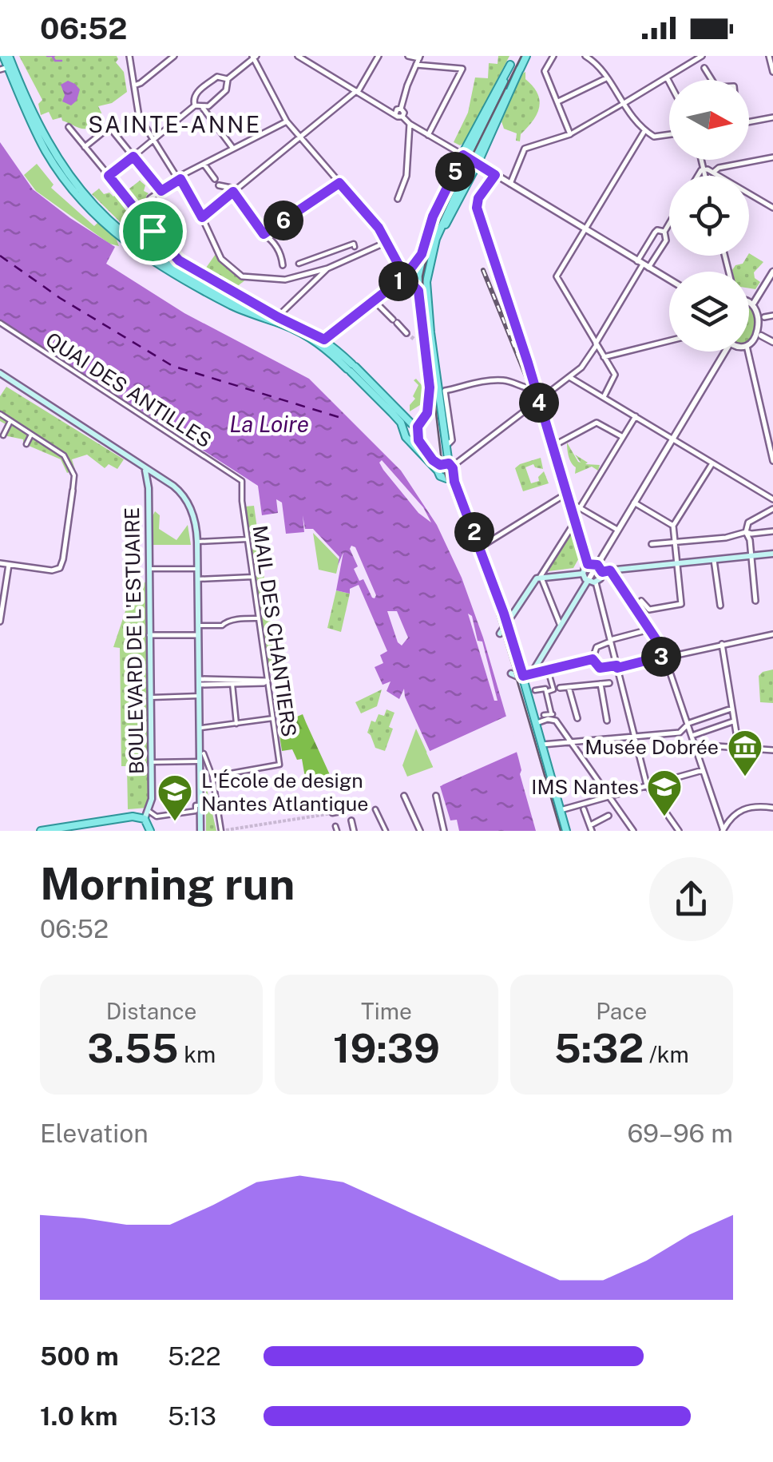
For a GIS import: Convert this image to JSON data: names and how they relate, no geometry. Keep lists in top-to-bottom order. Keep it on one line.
{"streets":{"main road":["BOULEVARD DE L'ESTUAIRE"],"street":["QUAI DES ANTILLES","MAIL DES CHANTIERS"]},"crossings":[["QUAI DES ANTILLES","MAIL DES CHANTIERS"]],"districts":["SAINTE-ANNE"],"water":["La Loire"],"places":{"museum":["Musée Dobrée"],"school or university":["IMS Nantes","L'École de design Nantes Atlantique"]},"north":"right","page":{"status":"06:52","pins":["5","6","1","4","2","3"],"heading":["Morning run","06:52"],"stats":[["Distance","3.55 km"],["Time","19:39"],["Pace","5:32 /km"]],"chart":["Elevation","69–96 m"],"list":[{"name":"500 m","note":"5:22"},{"name":"1.0 km","note":"5:13"}]}}
